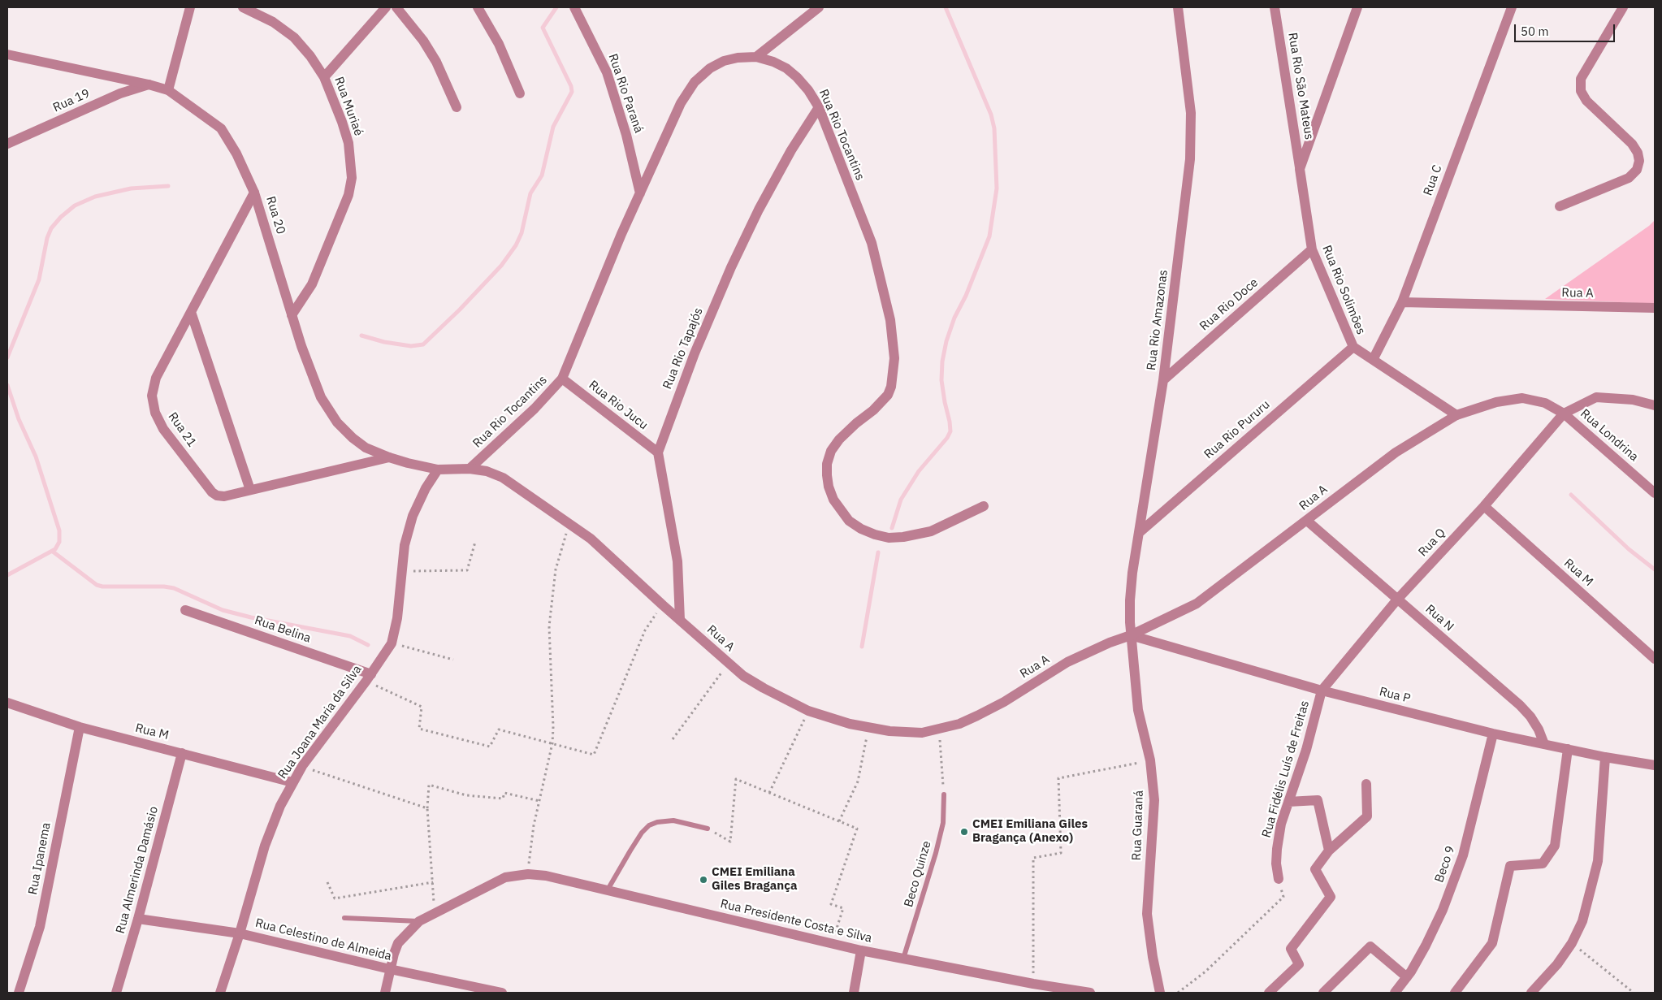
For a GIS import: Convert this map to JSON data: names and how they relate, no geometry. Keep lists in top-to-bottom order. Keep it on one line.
{"streets":{"street":["Rua Rio São Mateus","Rua Rio Paraná","Rua 19","Rua Muriaé","Rua Rio Tocantins","Rua C","Rua 20","Rua Rio Solimões","Rua A","Rua Rio Doce","Rua Rio Amazonas","Rua Rio Tapajós","Rua Rio Jucu","Rua 21","Rua Rio Pururu","Rua Londrina","Rua Q","Rua M","Rua N","Rua Belina","Rua P","Rua Joana Maria da Silva","Rua Fidélis Luís de Freitas","Rua Guaraná","Rua Ipanema","Beco 9","Rua Almerinda Damásio","Rua Presidente Costa e Silva","Rua Celestino de Almeida"],"lane":["Beco Quinze"]},"crossings":[["Rua Rio São Mateus","Rua Rio Solimões"],["Rua Rio Paraná","Rua Rio Tocantins"],["Rua 19","Rua 20"],["Rua Muriaé","Rua 20"],["Rua Rio Tocantins","Rua A"],["Rua Rio Tocantins","Rua Rio Tapajós"],["Rua Rio Tocantins","Rua Rio Jucu"],["Rua C","Rua Rio Solimões"],["Rua C","Rua A"],["Rua 20","Rua A"],["Rua 20","Rua 21"],["Rua 20","Rua Joana Maria da Silva"],["Rua Rio Solimões","Rua A"],["Rua Rio Solimões","Rua Rio Doce"],["Rua Rio Solimões","Rua Rio Pururu"],["Rua A","Rua Rio Amazonas"],["Rua A","Rua Londrina"],["Rua A","Rua Q"],["Rua A","Rua N"],["Rua A","Rua P"],["Rua A","Rua Joana Maria da Silva"],["Rua A","Rua Guaraná"],["Rua Rio Doce","Rua Rio Amazonas"],["Rua Rio Amazonas","Rua Rio Pururu"],["Rua Rio Amazonas","Rua P"],["Rua Rio Amazonas","Rua Guaraná"],["Rua Rio Tapajós","Rua Rio Jucu"],["Rua Londrina","Rua Q"],["Rua Q","Rua M"],["Rua Q","Rua N"],["Rua Q","Rua P"],["Rua Q","Rua Fidélis Luís de Freitas"],["Rua M","Rua Joana Maria da Silva"],["Rua M","Rua Ipanema"],["Rua M","Rua Almerinda Damásio"],["Rua N","Rua P"],["Rua Belina","Rua Joana Maria da Silva"],["Rua P","Rua Fidélis Luís de Freitas"],["Rua P","Rua Guaraná"],["Rua P","Beco 9"],["Rua Joana Maria da Silva","Rua Celestino de Almeida"],["Rua Almerinda Damásio","Rua Celestino de Almeida"],["Beco Quinze","Rua Presidente Costa e Silva"],["Rua Presidente Costa e Silva","Rua Celestino de Almeida"]],"places":["CMEI Emiliana Giles Bragança (Anexo)","CMEI Emiliana Giles Bragança"],"scale_bar":"50 m"}
